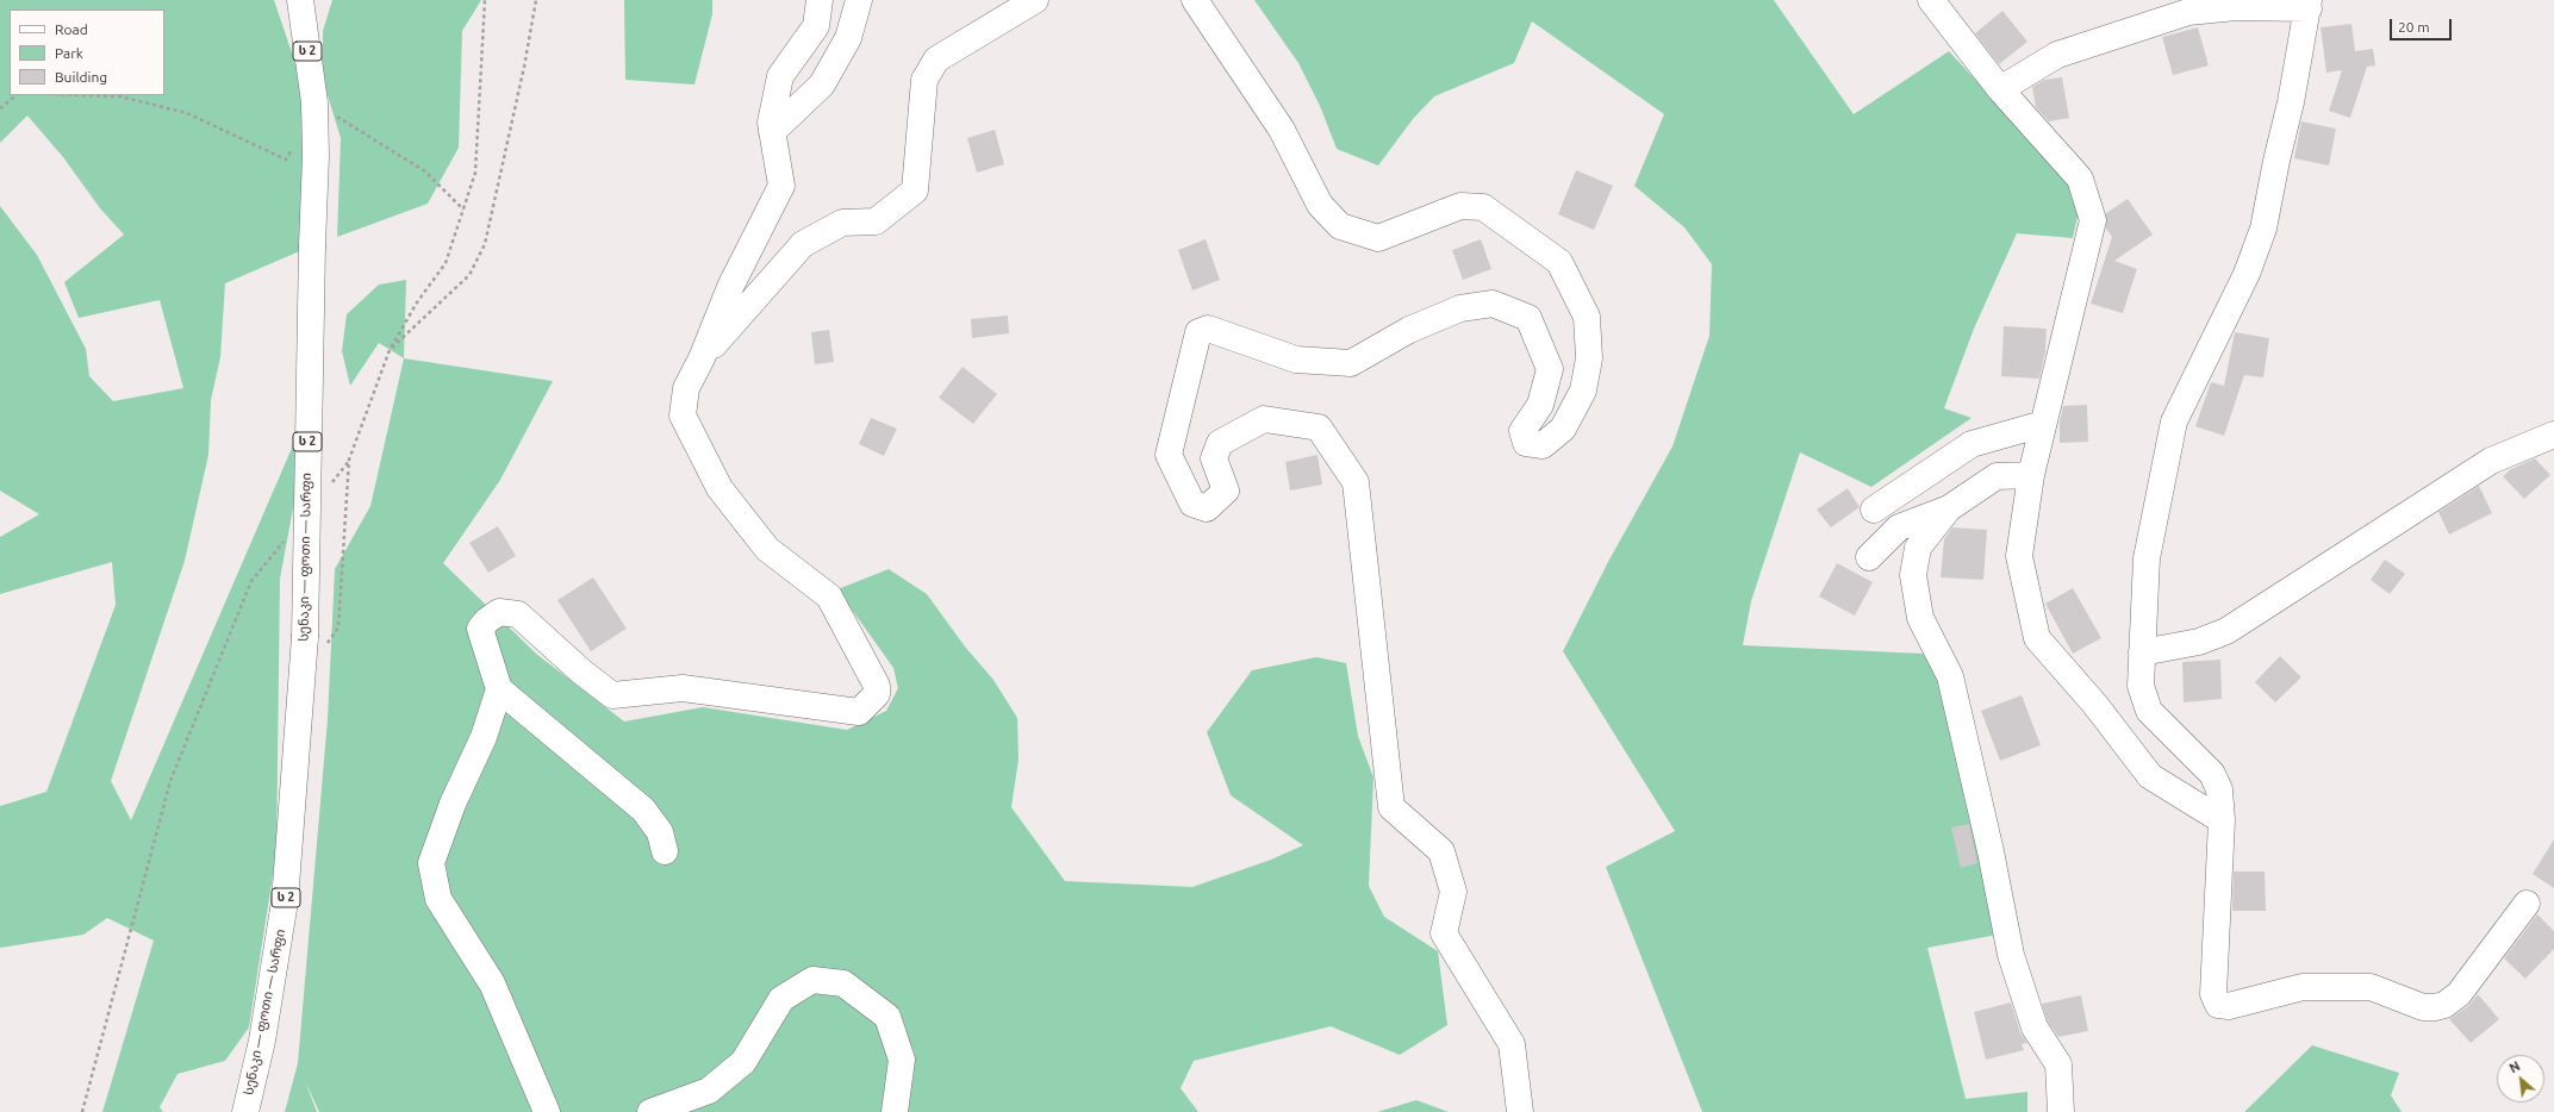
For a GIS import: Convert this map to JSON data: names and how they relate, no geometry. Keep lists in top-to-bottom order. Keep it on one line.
{"streets":{"main road":["ს 2","სენაკი — ფოთი — სარფი"]},"legend":["Road","Park","Building"],"scale_bar":"20 m","north":"top left"}
